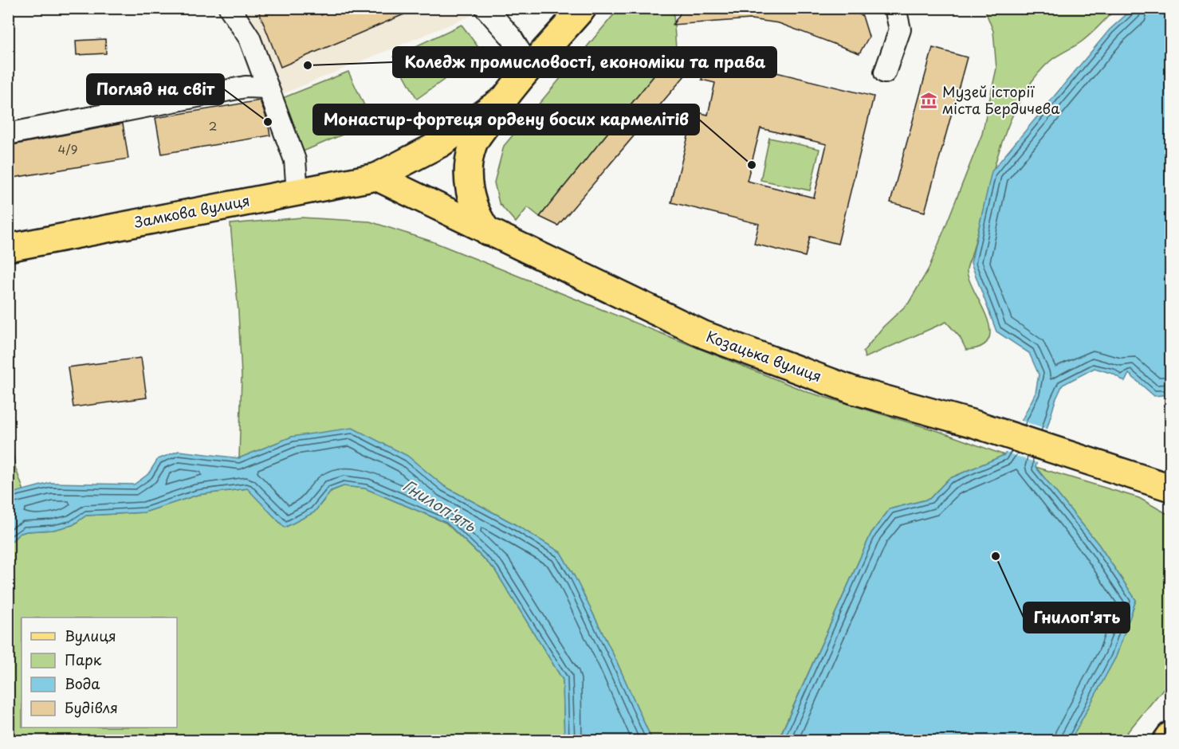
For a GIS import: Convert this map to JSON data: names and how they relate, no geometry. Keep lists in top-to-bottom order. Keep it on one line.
{"streets":{"main road":["Замкова вулиця","Козацька вулиця"]},"crossings":[["Замкова вулиця","Козацька вулиця"]],"water":["Гнилоп'ять"],"places":{"other":["Коледж промисловості, економіки та права","Погляд на світ","Монастир-фортеця ордену босих кармелітів","Гнилоп'ять"],"museum":["Музей історії міста Бердичева"]},"house_numbers":["2","4/9"],"legend":["Вулиця","Парк","Вода","Будівля"]}
